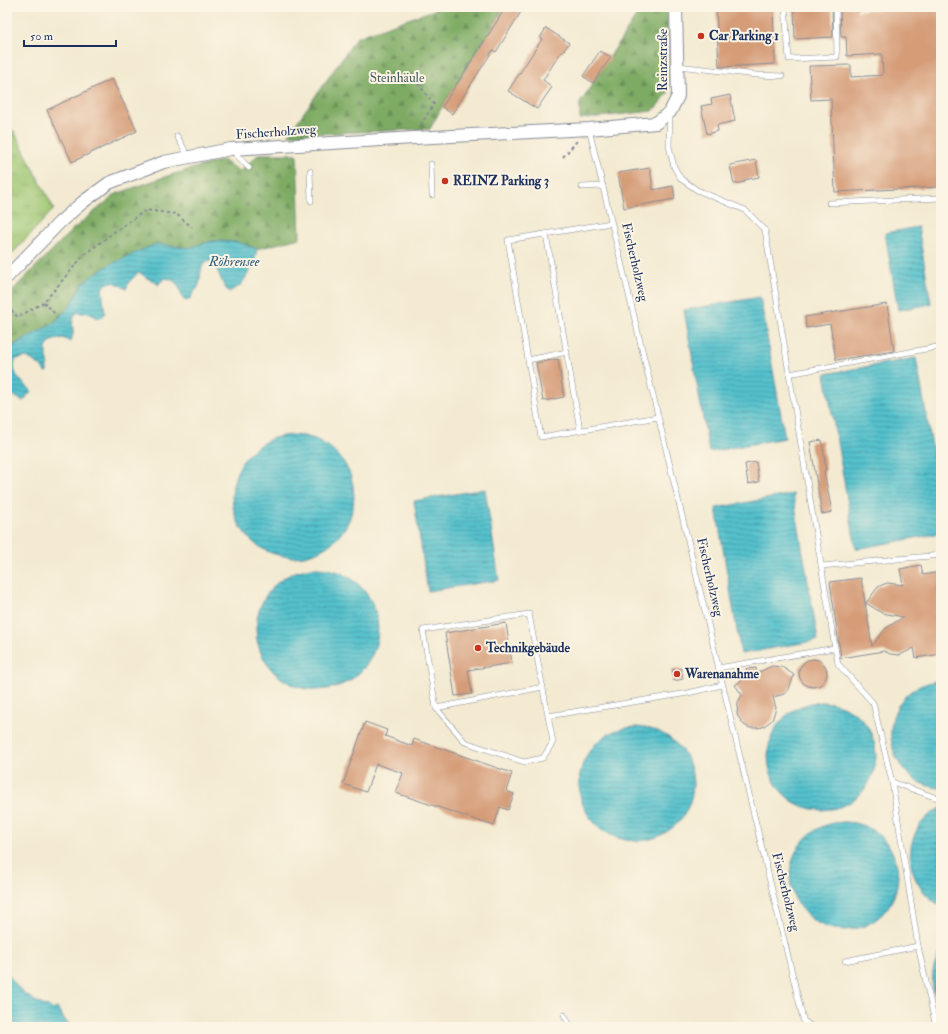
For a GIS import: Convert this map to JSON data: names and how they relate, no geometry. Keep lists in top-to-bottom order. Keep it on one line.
{"streets":{"street":["Reinzstraße","Fischerholzweg"]},"crossings":[["Reinzstraße","Fischerholzweg"]],"water":["Röhrensee"],"parks":["Steinhäule"],"places":["Car Parking 1","REINZ Parking 3","Technikgebäude","Warenanahme"],"scale_bar":"50 m"}
